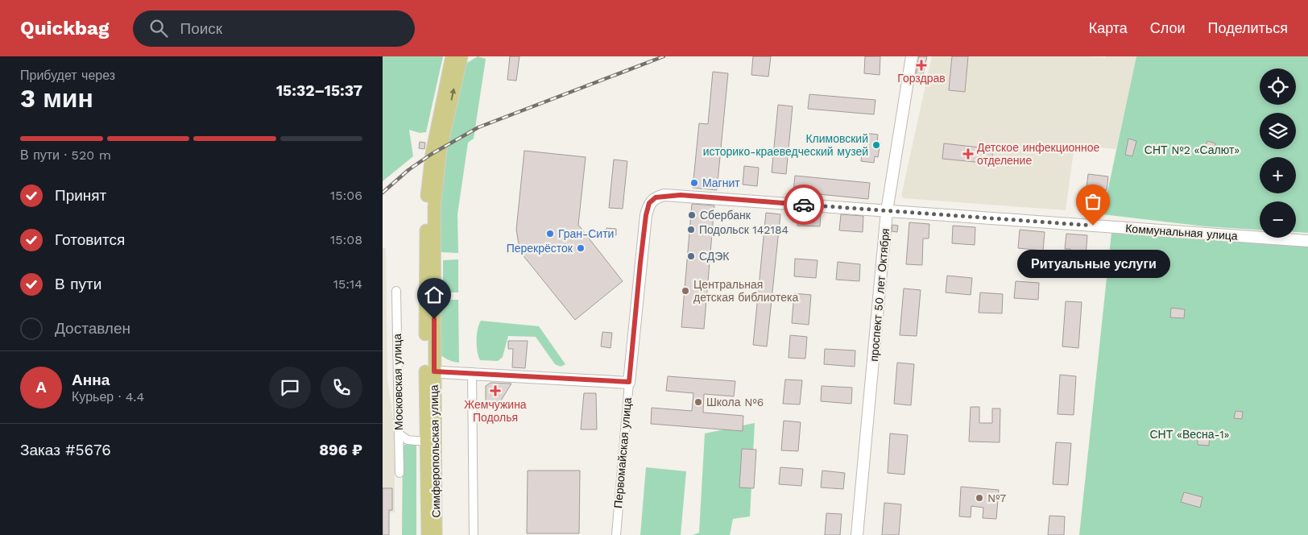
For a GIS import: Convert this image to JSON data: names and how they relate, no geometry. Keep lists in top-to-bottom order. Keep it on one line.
{"streets":{"main road":["Симферопольская улица"],"street":["Коммунальная улица","проспект 50 лет Октября","Московская улица","Первомайская улица"]},"crossings":[["Коммунальная улица","проспект 50 лет Октября"],["Коммунальная улица","Первомайская улица"]],"parks":["СНТ №2 «Салют»","СНТ «Весна-1»"],"places":{"health":["Горздрав","Детское инфекционное отделение","Жемчужина Подолья"],"other":["Климовский историко-краеведческий музей","Магнит","Сбербанк","Ритуальные услуги","Подольск 142184","Гран-Сити","Перекрёсток","СДЭК","Центральная детская библиотека","Школа №6","№7"]},"page":{"header":"Quickbag","search":"Поиск","nav":["Карта","Слои","Поделиться"],"heading":["3 мин","Прибудет через","15:32–15:37"],"panel":["Анна","Курьер · 4.4","Заказ #5676","896 ₽"],"map_buttons":["+","−"],"bar":"В пути · 520 m","list":[["Принят","15:06"],["Готовится","15:08"],["В пути","15:14"],"Доставлен"],"bubble":"Ритуальные услуги","round":"А"}}
